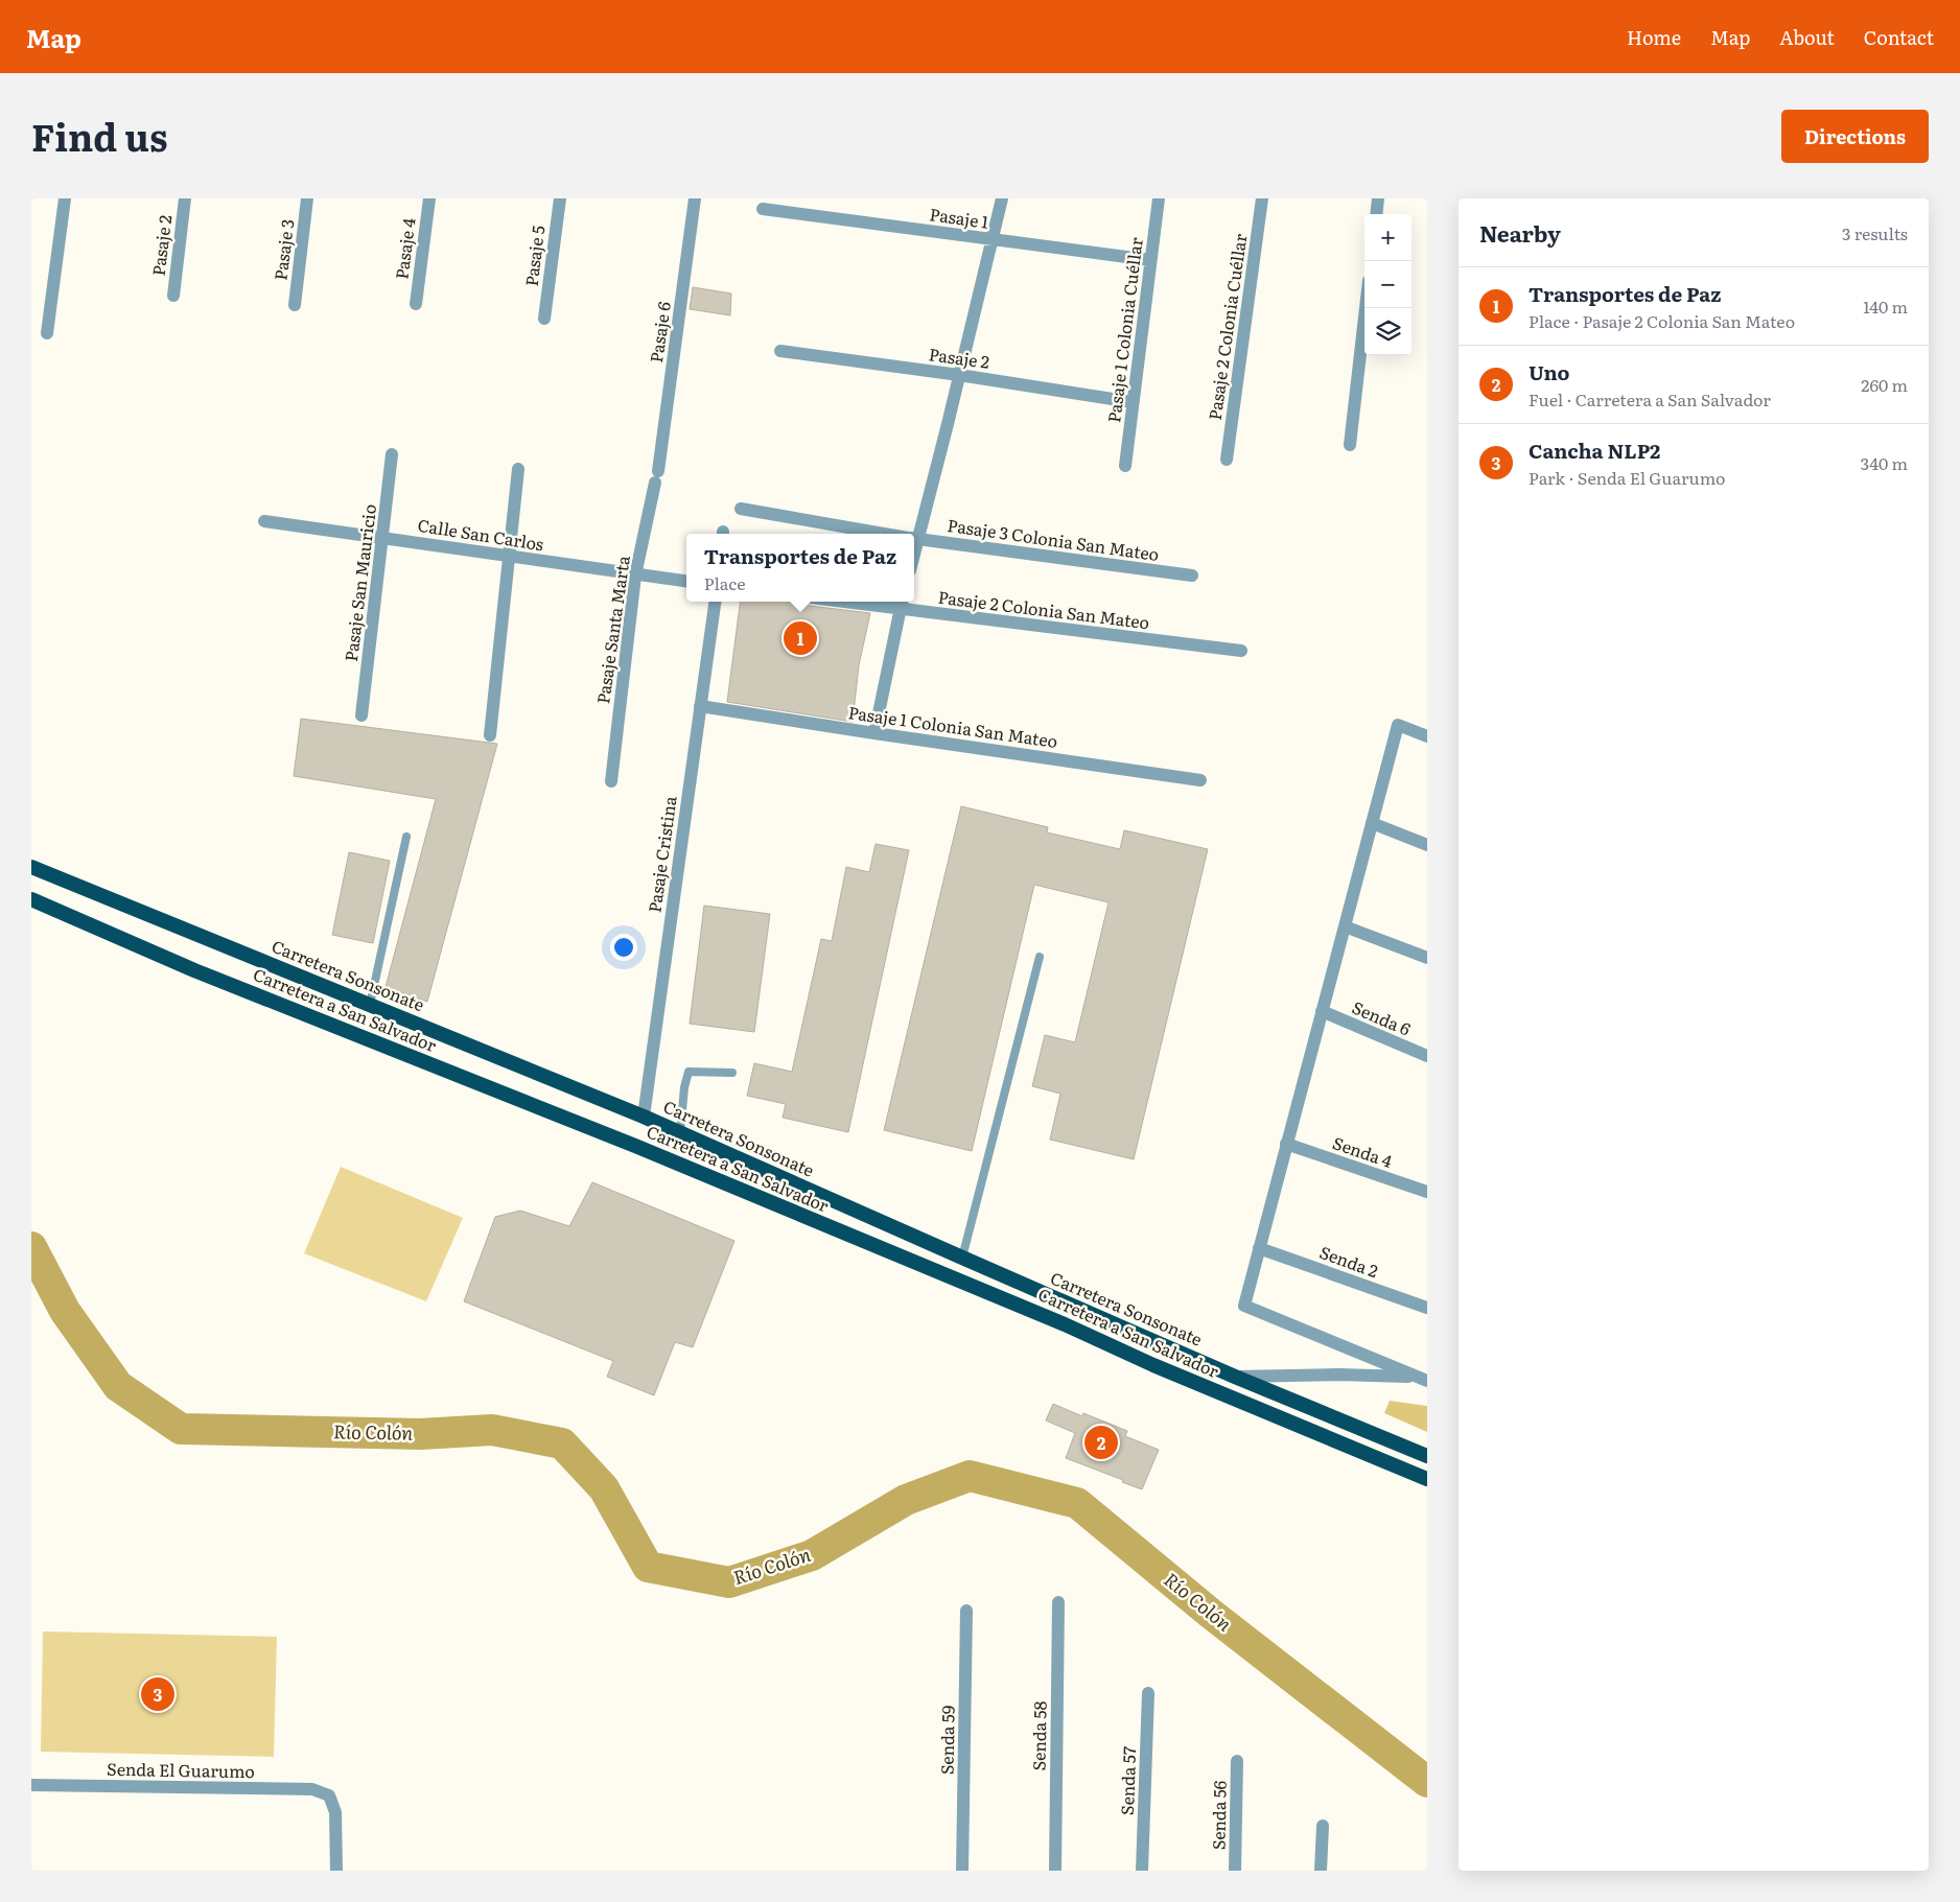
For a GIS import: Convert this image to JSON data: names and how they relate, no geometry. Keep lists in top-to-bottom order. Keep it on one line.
{"streets":{"highway":["Carretera Sonsonate","Carretera a San Salvador"],"street":["Pasaje 1","Pasaje 2","Pasaje 4","Pasaje 3","Pasaje 5","Pasaje 2 Colonia Cuéllar","Pasaje 1 Colonia Cuéllar","Pasaje 6","Calle San Carlos","Pasaje 3 Colonia San Mateo","Pasaje San Mauricio","Pasaje 2 Colonia San Mateo","Pasaje Santa Marta","Pasaje 1 Colonia San Mateo","Pasaje Cristina","Senda 6","Senda 4","Senda 2","Senda 58","Senda 59","Senda El Guarumo","Senda 57","Senda 56"]},"crossings":[["Pasaje 1","Pasaje 1 Colonia Cuéllar"],["Pasaje 2","Pasaje 1 Colonia Cuéllar"],["Pasaje 6","Pasaje Santa Marta"],["Calle San Carlos","Pasaje San Mauricio"],["Calle San Carlos","Pasaje Santa Marta"],["Pasaje 1 Colonia San Mateo","Pasaje Cristina"],["Pasaje Cristina","Carretera Sonsonate"]],"water":["Río Colón"],"page":{"header":"Map","nav":["Home","Map","About","Contact"],"title":"Find us","buttons":"Directions","heading":["Nearby","3 results"],"map_buttons":["+","−"],"list":[{"mark":"1","name":"Transportes de Paz","note":"Place · Pasaje 2 Colonia San Mateo","value":"140 m"},{"mark":"2","name":"Uno","note":"Fuel · Carretera a San Salvador","value":"260 m"},{"mark":"3","name":"Cancha NLP2","note":"Park · Senda El Guarumo","value":"340 m"}],"popup":["Transportes de Paz","Place"],"pins":["1","2","3"]}}
